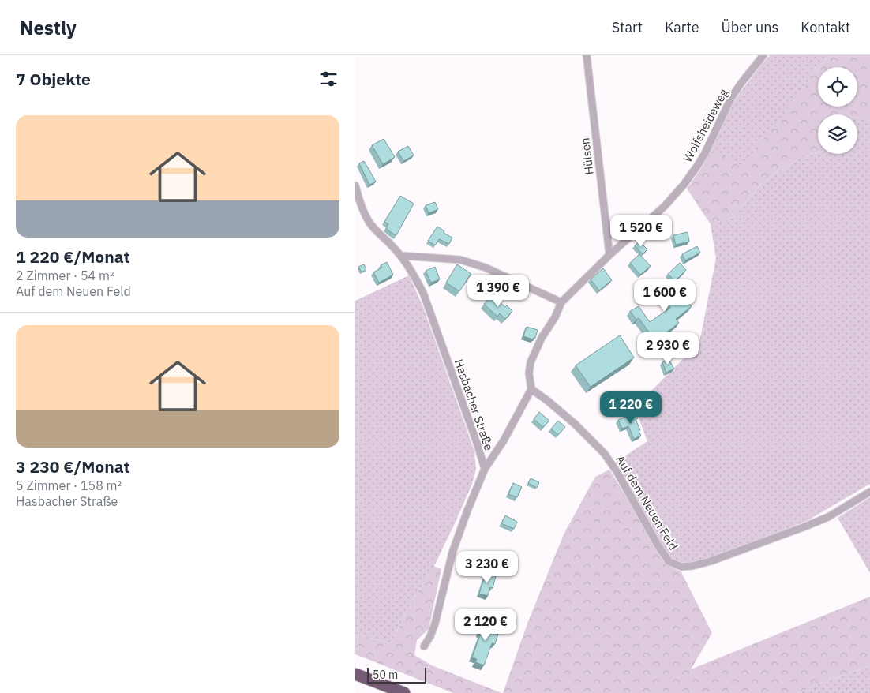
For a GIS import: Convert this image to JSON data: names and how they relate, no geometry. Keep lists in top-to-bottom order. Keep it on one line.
{"streets":{"street":["Wolfsheideweg","Hülsen","Hasbacher Straße","Auf dem Neuen Feld"]},"crossings":[["Wolfsheideweg","Hülsen"],["Wolfsheideweg","Auf dem Neuen Feld"]],"scale_bar":"50 m","page":{"header":"Nestly","nav":["Start","Karte","Über uns","Kontakt"],"heading":"7 Objekte","list":[{"name":"1 220 €/Monat","note":"2 Zimmer · 54 m² · Auf dem Neuen Feld"},{"name":"3 230 €/Monat","note":"5 Zimmer · 158 m² · Hasbacher Straße"}],"price":["1 520 €","1 390 €","1 600 €","2 930 €","1 220 €","3 230 €","2 120 €"],"scale":"50 m"}}
